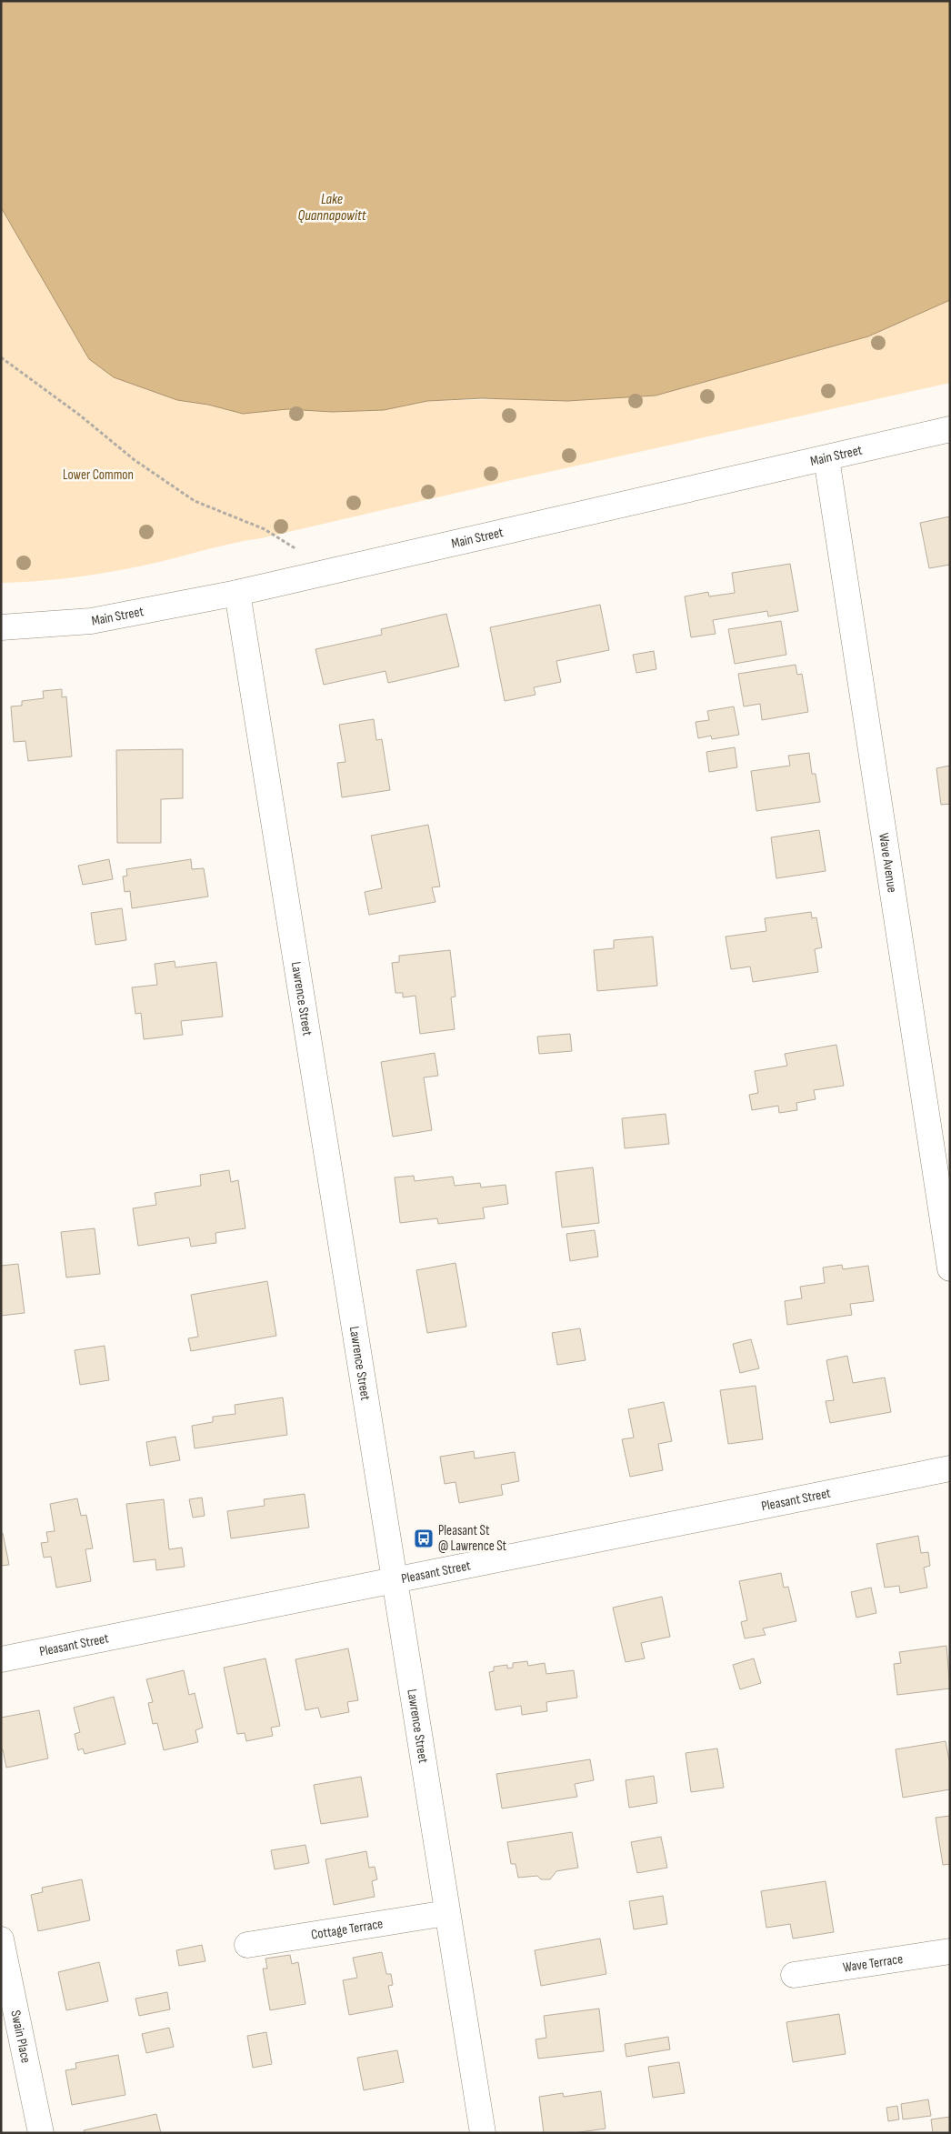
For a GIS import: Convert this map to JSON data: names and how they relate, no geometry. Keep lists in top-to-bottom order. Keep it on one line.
{"streets":{"street":["Main Street","Wave Avenue","Lawrence Street","Pleasant Street","Cottage Terrace","Wave Terrace","Swain Place"]},"crossings":[["Main Street","Wave Avenue"],["Main Street","Lawrence Street"],["Lawrence Street","Pleasant Street"],["Lawrence Street","Cottage Terrace"]],"water":["Lake Quannapowitt"],"parks":["Lower Common"],"places":{"bus stop":["Pleasant St @ Lawrence St"]}}
